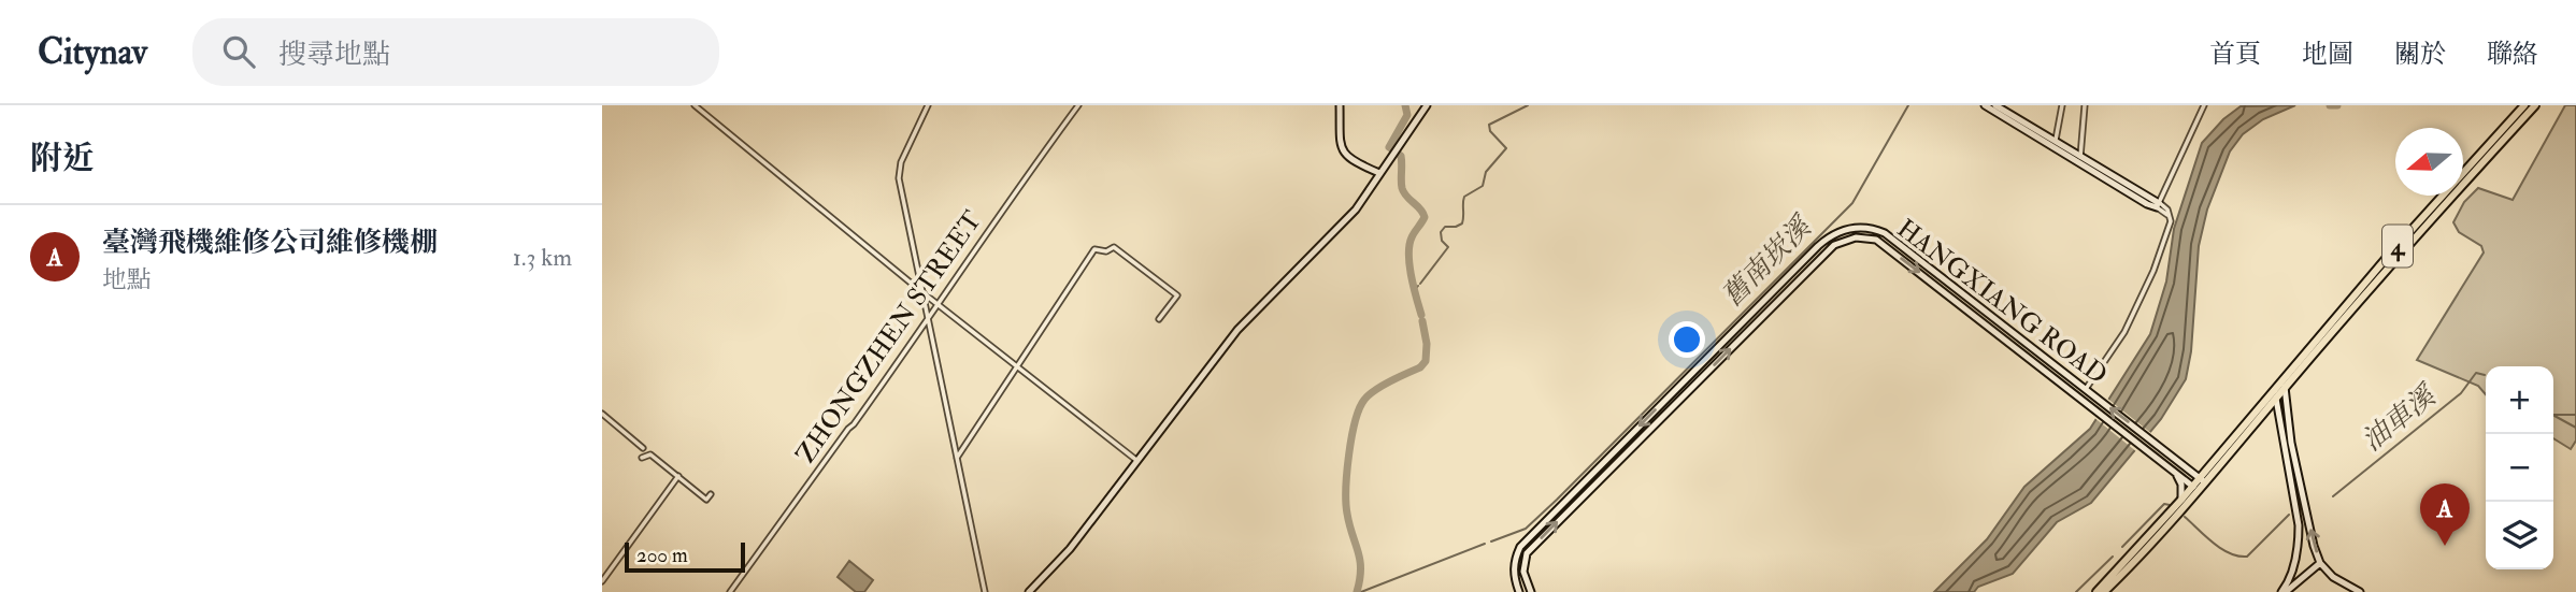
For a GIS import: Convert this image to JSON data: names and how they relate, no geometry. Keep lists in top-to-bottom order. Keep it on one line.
{"streets":{"main road":["4"],"street":["HANGXIANG ROAD","ZHONGZHEN STREET"]},"crossings":[["4","HANGXIANG ROAD"]],"water":["舊南崁溪","油車溪"],"scale_bar":"200 m","north":"left","page":{"header":"Citynav","search":"搜尋地點","nav":["首頁","地圖","關於","聯絡"],"heading":"附近","list":[{"mark":"A","name":"臺灣飛機維修公司維修機棚","note":"地點","value":"1.3 km"}],"map_buttons":["+","−"],"pins":"A","scale":"200 m"}}
